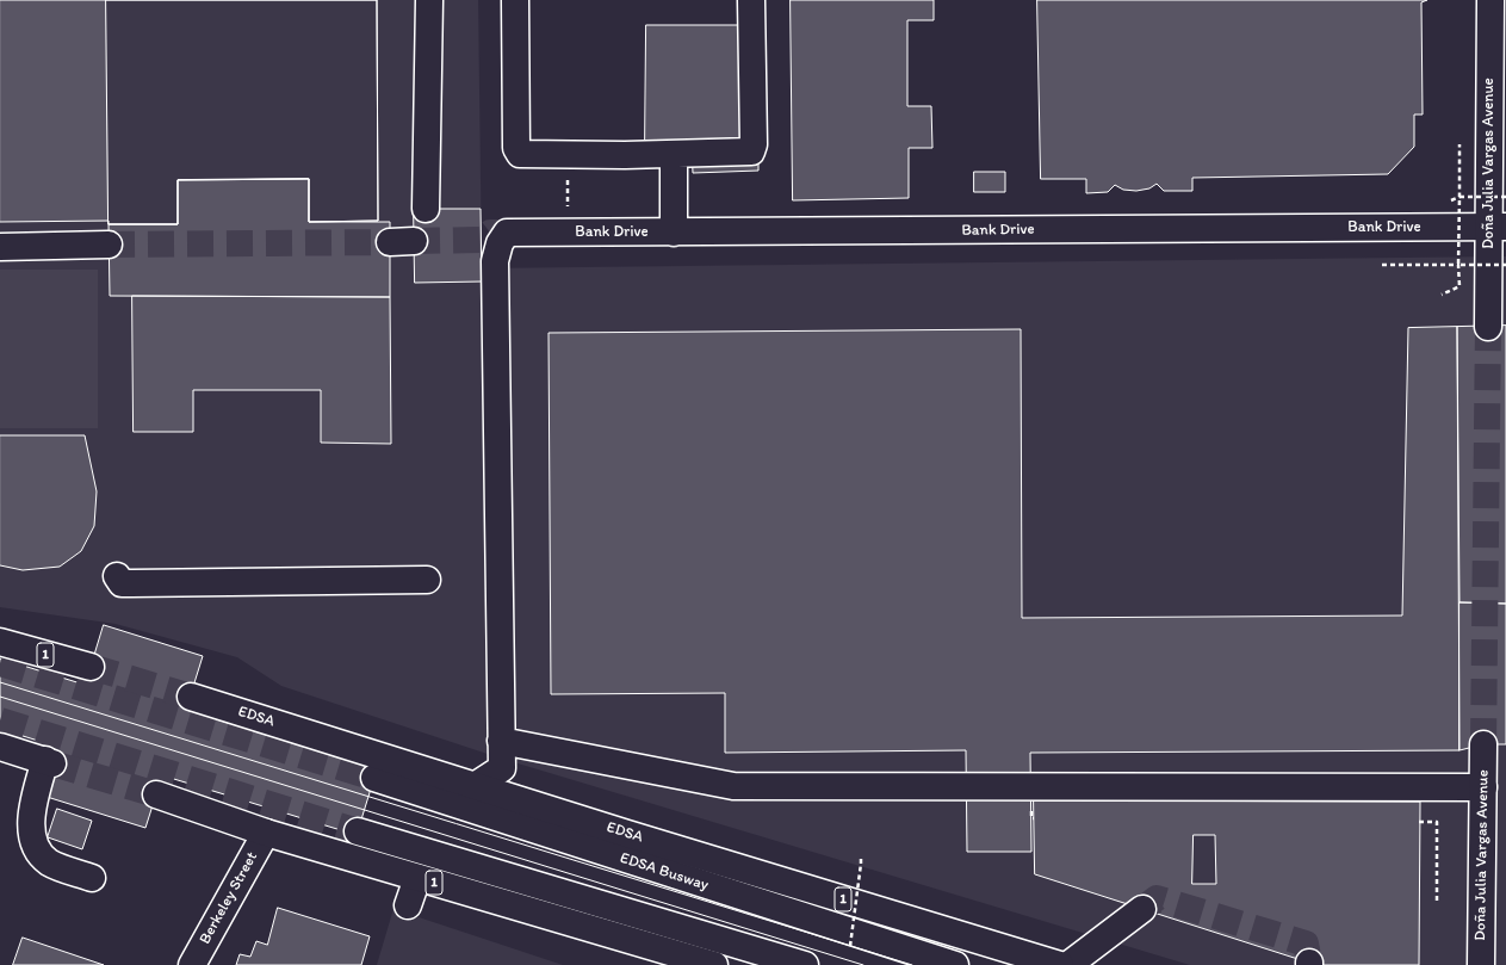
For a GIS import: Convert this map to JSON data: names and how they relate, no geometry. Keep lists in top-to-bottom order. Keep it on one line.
{"streets":{"main road":["Doña Julia Vargas Avenue","Bank Drive","1","EDSA","EDSA Busway","Berkeley Street"]},"crossings":[["Doña Julia Vargas Avenue","Bank Drive"],["1","Berkeley Street"]]}
